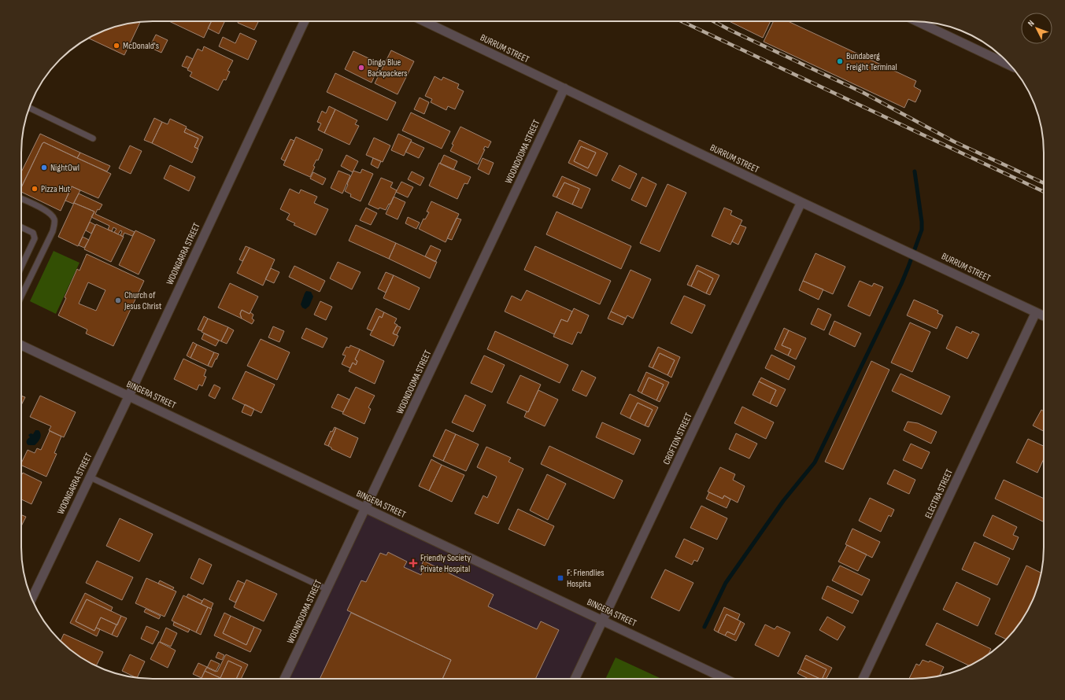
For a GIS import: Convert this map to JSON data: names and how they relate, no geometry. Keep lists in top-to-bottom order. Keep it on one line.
{"streets":{"street":["BURRUM STREET","WOONDOOMA STREET","WOONGARRA STREET","BINGERA STREET","CROFTON STREET","ELECTRA STREET"]},"crossings":[["BURRUM STREET","WOONDOOMA STREET"],["BURRUM STREET","CROFTON STREET"],["BURRUM STREET","ELECTRA STREET"],["WOONDOOMA STREET","BINGERA STREET"],["WOONGARRA STREET","BINGERA STREET"],["BINGERA STREET","CROFTON STREET"]],"places":{"other":["McDonald's","Bundaberg Freight Terminal","Dingo Blue Backpackers","NightOwl","Pizza Hut","Church of Jesus Christ"],"health":["Friendly Society Private Hospital"],"transit":["F: Friendlies Hospita"]},"north":"top left"}
